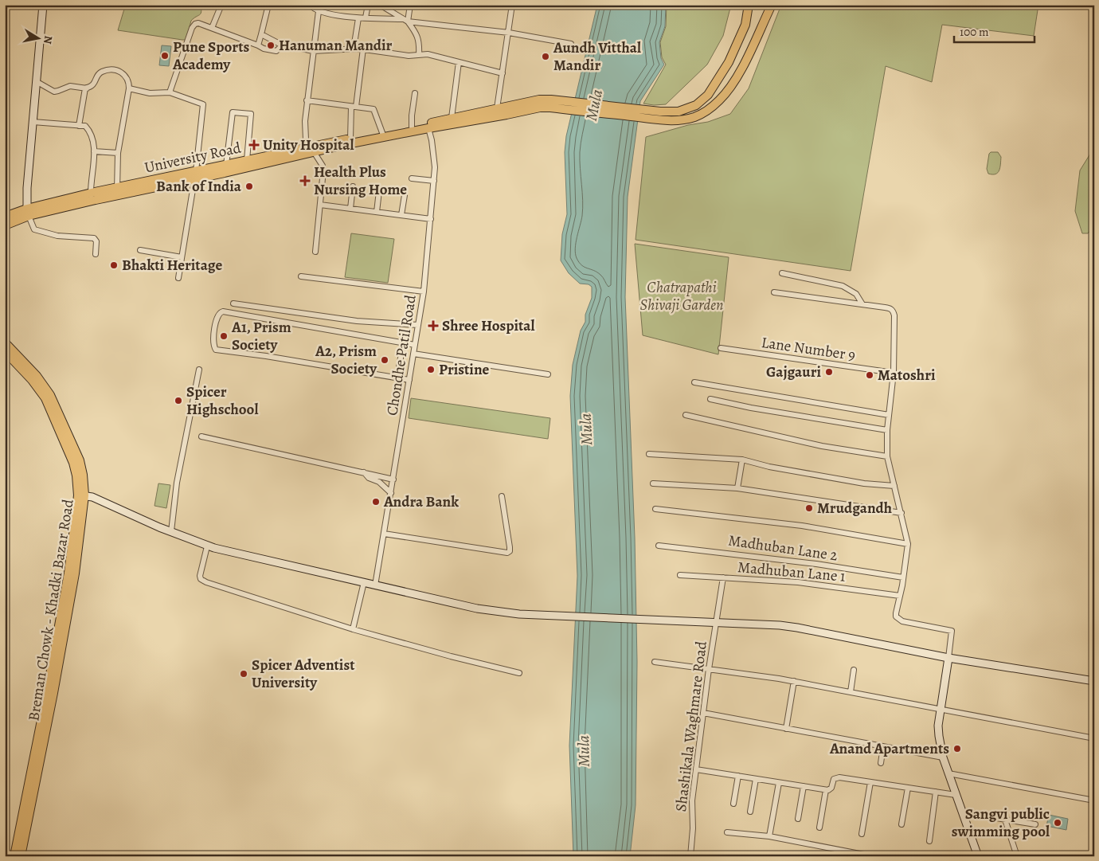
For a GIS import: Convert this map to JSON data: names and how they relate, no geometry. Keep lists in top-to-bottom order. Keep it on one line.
{"streets":{"main road":["University Road","Breman Chowk - Khadki Bazar Road"],"street":["Lane Number 9","Chondhe Patil Road","Madhuban Lane 2","Madhuban Lane 1","Shashikala Waghmare Road"]},"crossings":[["University Road","Chondhe Patil Road"],["Madhuban Lane 1","Shashikala Waghmare Road"]],"water":["Mula"],"parks":["Chatrapathi Shivaji Garden"],"places":{"other":["Hanuman Mandir","Pune Sports Academy","Aundh Vitthal Mandir","Bank of India","Bhakti Heritage","A1, Prism Society","A2, Prism Society","Pristine","Gajgauri","Matoshri","Spicer Highschool","Andra Bank","Mrudgandh","Spicer Adventist University","Anand Apartments","Sangvi public swimming pool"],"health":["Unity Hospital","Health Plus Nursing Home","Shree Hospital"]},"scale_bar":"100 m","north":"right"}
